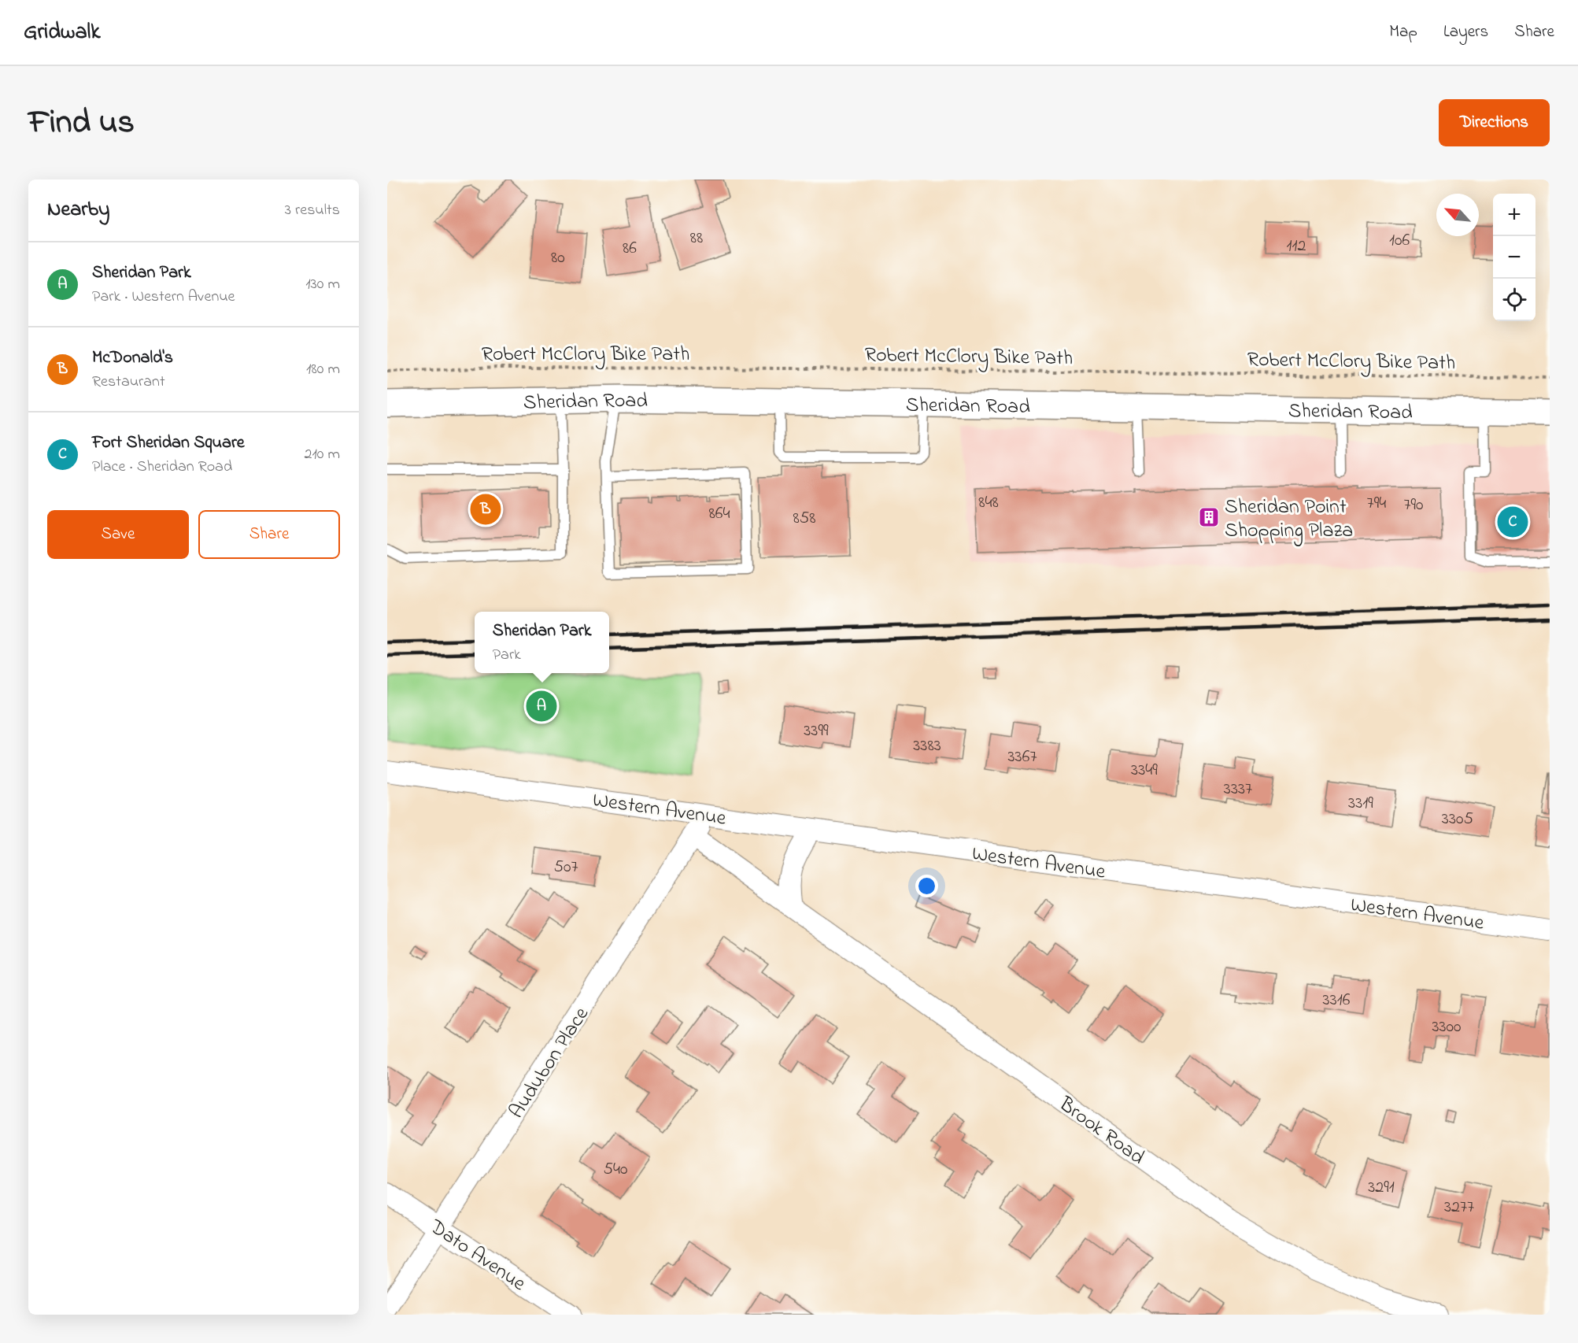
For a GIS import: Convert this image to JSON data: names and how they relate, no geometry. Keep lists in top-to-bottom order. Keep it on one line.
{"streets":{"main road":["Sheridan Road"],"street":["Western Avenue","Audubon Place","Brook Road","Dato Avenue"],"path":["Robert McClory Bike Path"]},"crossings":[["Western Avenue","Audubon Place"],["Audubon Place","Brook Road"],["Audubon Place","Dato Avenue"]],"places":{"building":["Sheridan Point Shopping Plaza"]},"house_numbers":["88","106","112","86","80","848","794","790","864","858","3399","3383","3367","3349","3337","3319","3305","507","3316","3300","540","3291","3277"],"north":"top left","page":{"header":"Gridwalk","nav":["Map","Layers","Share"],"title":"Find us","buttons":["Directions",["Save","Share"]],"heading":["Nearby","3 results"],"map_buttons":["+","−"],"list":[{"mark":"A","name":"Sheridan Park","note":"Park · Western Avenue","value":"130 m"},{"mark":"B","name":"McDonald's","note":"Restaurant","value":"180 m"},{"mark":"C","name":"Fort Sheridan Square","note":"Place · Sheridan Road","value":"210 m"}],"pins":["B","C","A"],"popup":["Sheridan Park","Park"]}}
